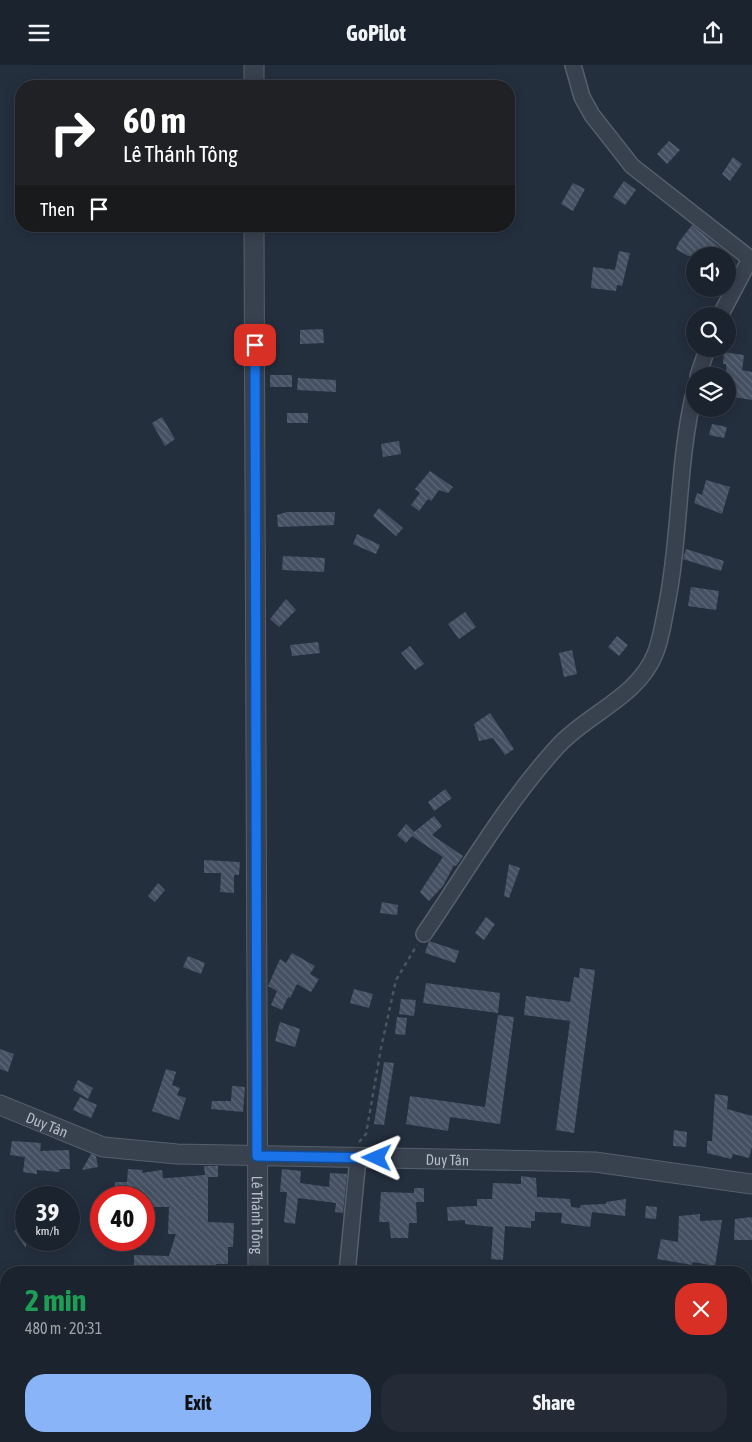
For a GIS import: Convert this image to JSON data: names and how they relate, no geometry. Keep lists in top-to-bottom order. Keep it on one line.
{"streets":{"street":["Duy Tân","Lê Thánh Tông"]},"crossings":[["Duy Tân","Lê Thánh Tông"]],"page":{"header":"GoPilot","turn":["60 m","Lê Thánh Tông"],"then":"Then","speed":"39 km/h","limit":"40","heading":["2 min","480 m · 20:31"],"buttons":["Exit","Share"]}}
